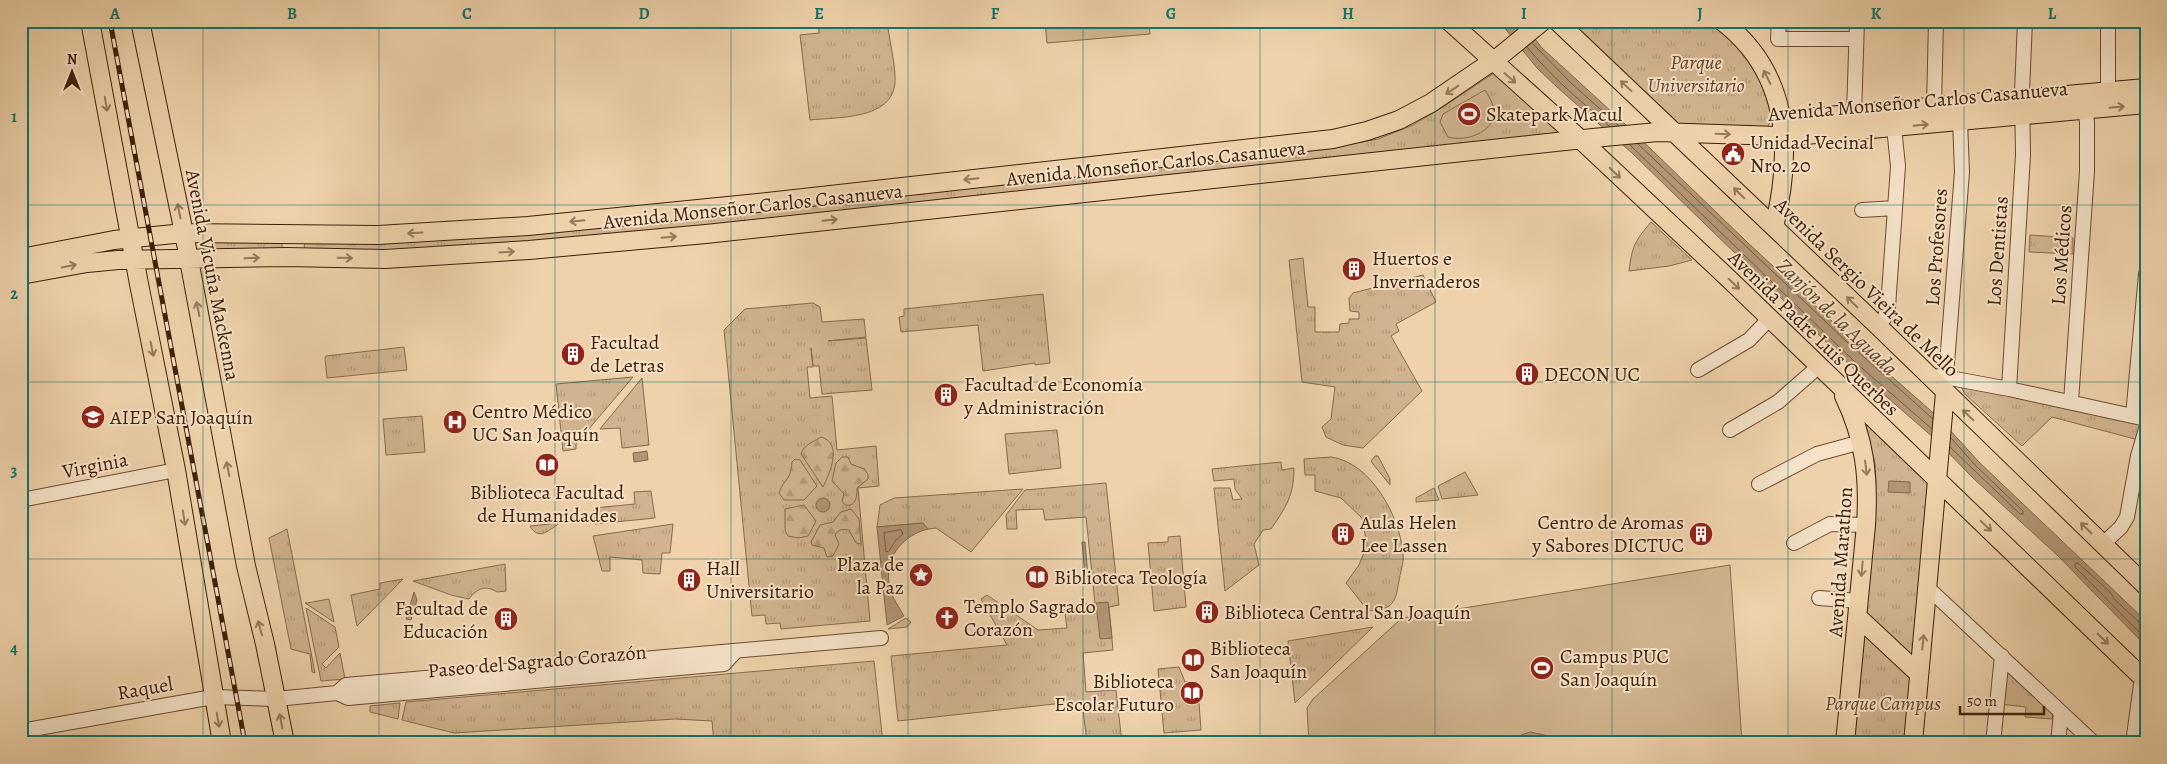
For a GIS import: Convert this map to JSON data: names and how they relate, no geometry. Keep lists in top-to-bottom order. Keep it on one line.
{"streets":{"main road":["Avenida Monseñor Carlos Casanueva","Avenida Vicuña Mackenna","Avenida Sergio Vieira de Mello","Avenida Padre Luis Querbes","Avenida Marathon"],"street":["Los Profesores","Los Dentistas","Los Médicos","Virginia","Paseo del Sagrado Corazón","Raquel"]},"crossings":[["Avenida Monseñor Carlos Casanueva","Los Profesores"],["Avenida Monseñor Carlos Casanueva","Los Dentistas"],["Avenida Monseñor Carlos Casanueva","Los Médicos"],["Avenida Monseñor Carlos Casanueva","Avenida Vicuña Mackenna"],["Avenida Monseñor Carlos Casanueva","Avenida Sergio Vieira de Mello"],["Avenida Monseñor Carlos Casanueva","Avenida Padre Luis Querbes"],["Los Profesores","Avenida Sergio Vieira de Mello"],["Avenida Vicuña Mackenna","Paseo del Sagrado Corazón"],["Avenida Vicuña Mackenna","Raquel"],["Avenida Padre Luis Querbes","Avenida Marathon"],["Paseo del Sagrado Corazón","Raquel"]],"one_way":["Avenida Sergio Vieira de Mello","Avenida Padre Luis Querbes"],"water":["Zanjón de la Aguada"],"parks":["Parque Universitario","Parque Campus"],"places":{"sports":["Skatepark Macul","Campus PUC San Joaquín"],"public building":["Unidad Vecinal Nro. 20"],"building":["Huertos e Invernaderos","Facultad de Letras","DECON UC","Facultad de Economía y Administración","Aulas Helen Lee Lassen","Centro de Aromas y Sabores DICTUC","Hall Universitario","Biblioteca Central San Joaquín","Facultad de Educación"],"school or university":["AIEP San Joaquín"],"hospital":["Centro Médico UC San Joaquín"],"library":["Biblioteca Facultad de Humanidades","Biblioteca Teología","Biblioteca San Joaquín","Biblioteca Escolar Futuro"],"place":["Plaza de la Paz"],"church":["Templo Sagrado Corazón"]},"scale_bar":"50 m","north":"top","grid":{"columns":["A","B","C","D","E","F","G","H","I","J","K","L"],"rows":["1","2","3","4"]}}
